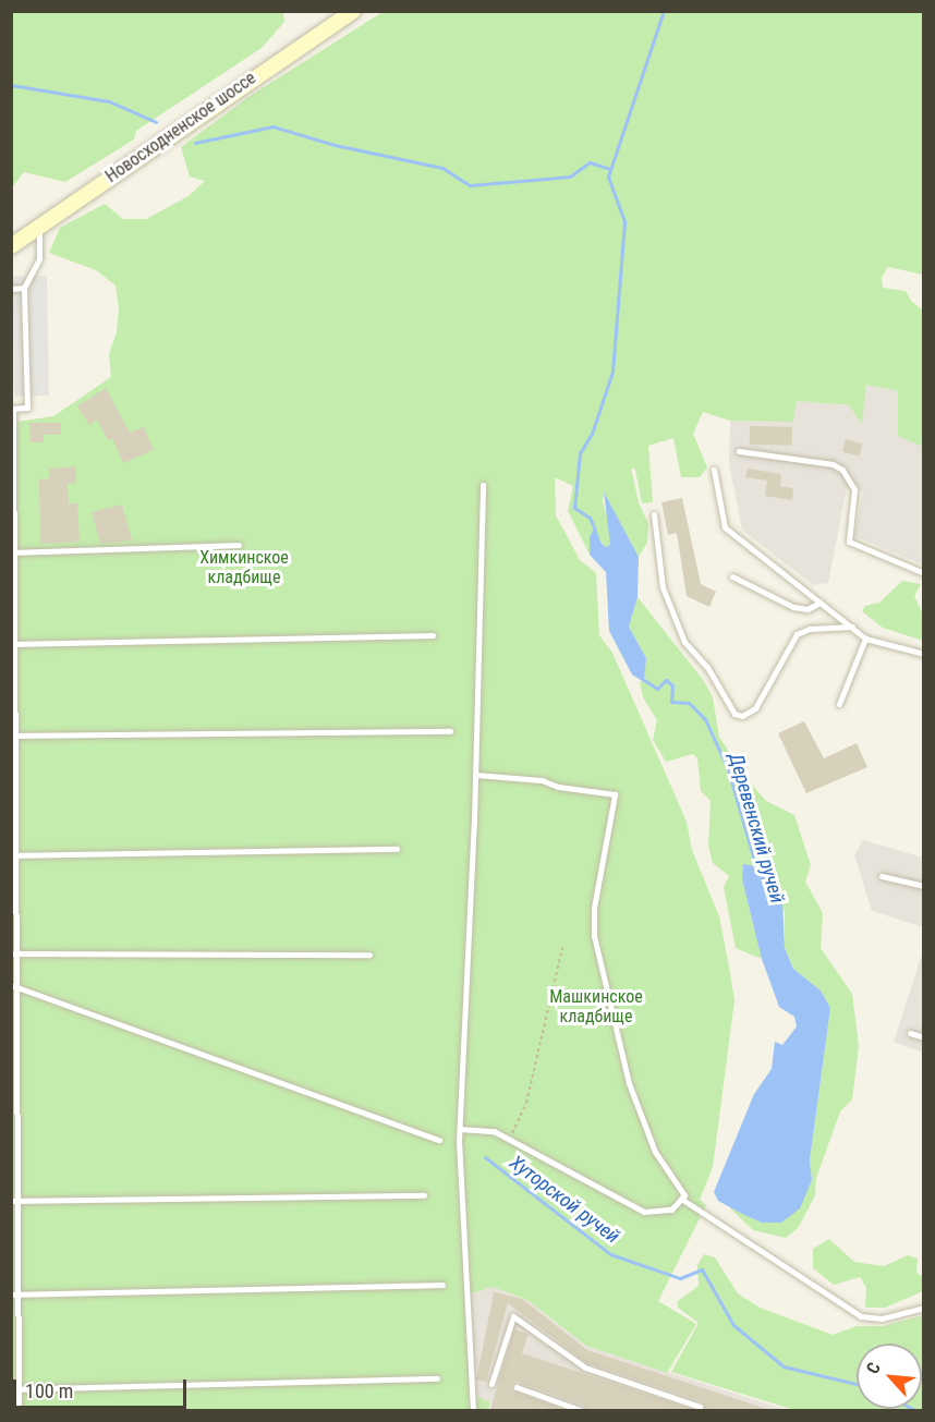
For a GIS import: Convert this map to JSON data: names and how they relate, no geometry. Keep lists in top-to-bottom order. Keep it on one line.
{"streets":{"main road":["Новосходненское шоссе"]},"water":["Деревенский ручей","Хуторской ручей"],"parks":["Химкинское кладбище","Машкинское кладбище"],"scale_bar":"100 m","north":"top left"}
